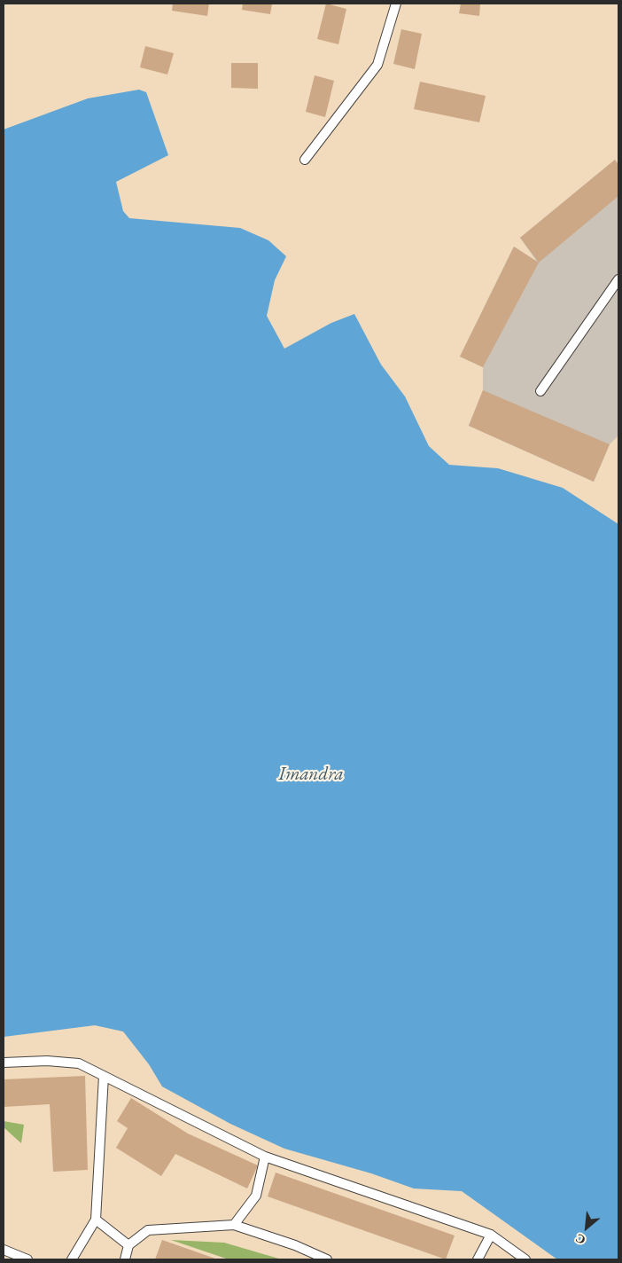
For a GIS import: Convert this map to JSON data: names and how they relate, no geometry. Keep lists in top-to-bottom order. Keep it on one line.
{"water":["Imandra"],"north":"bottom left"}
